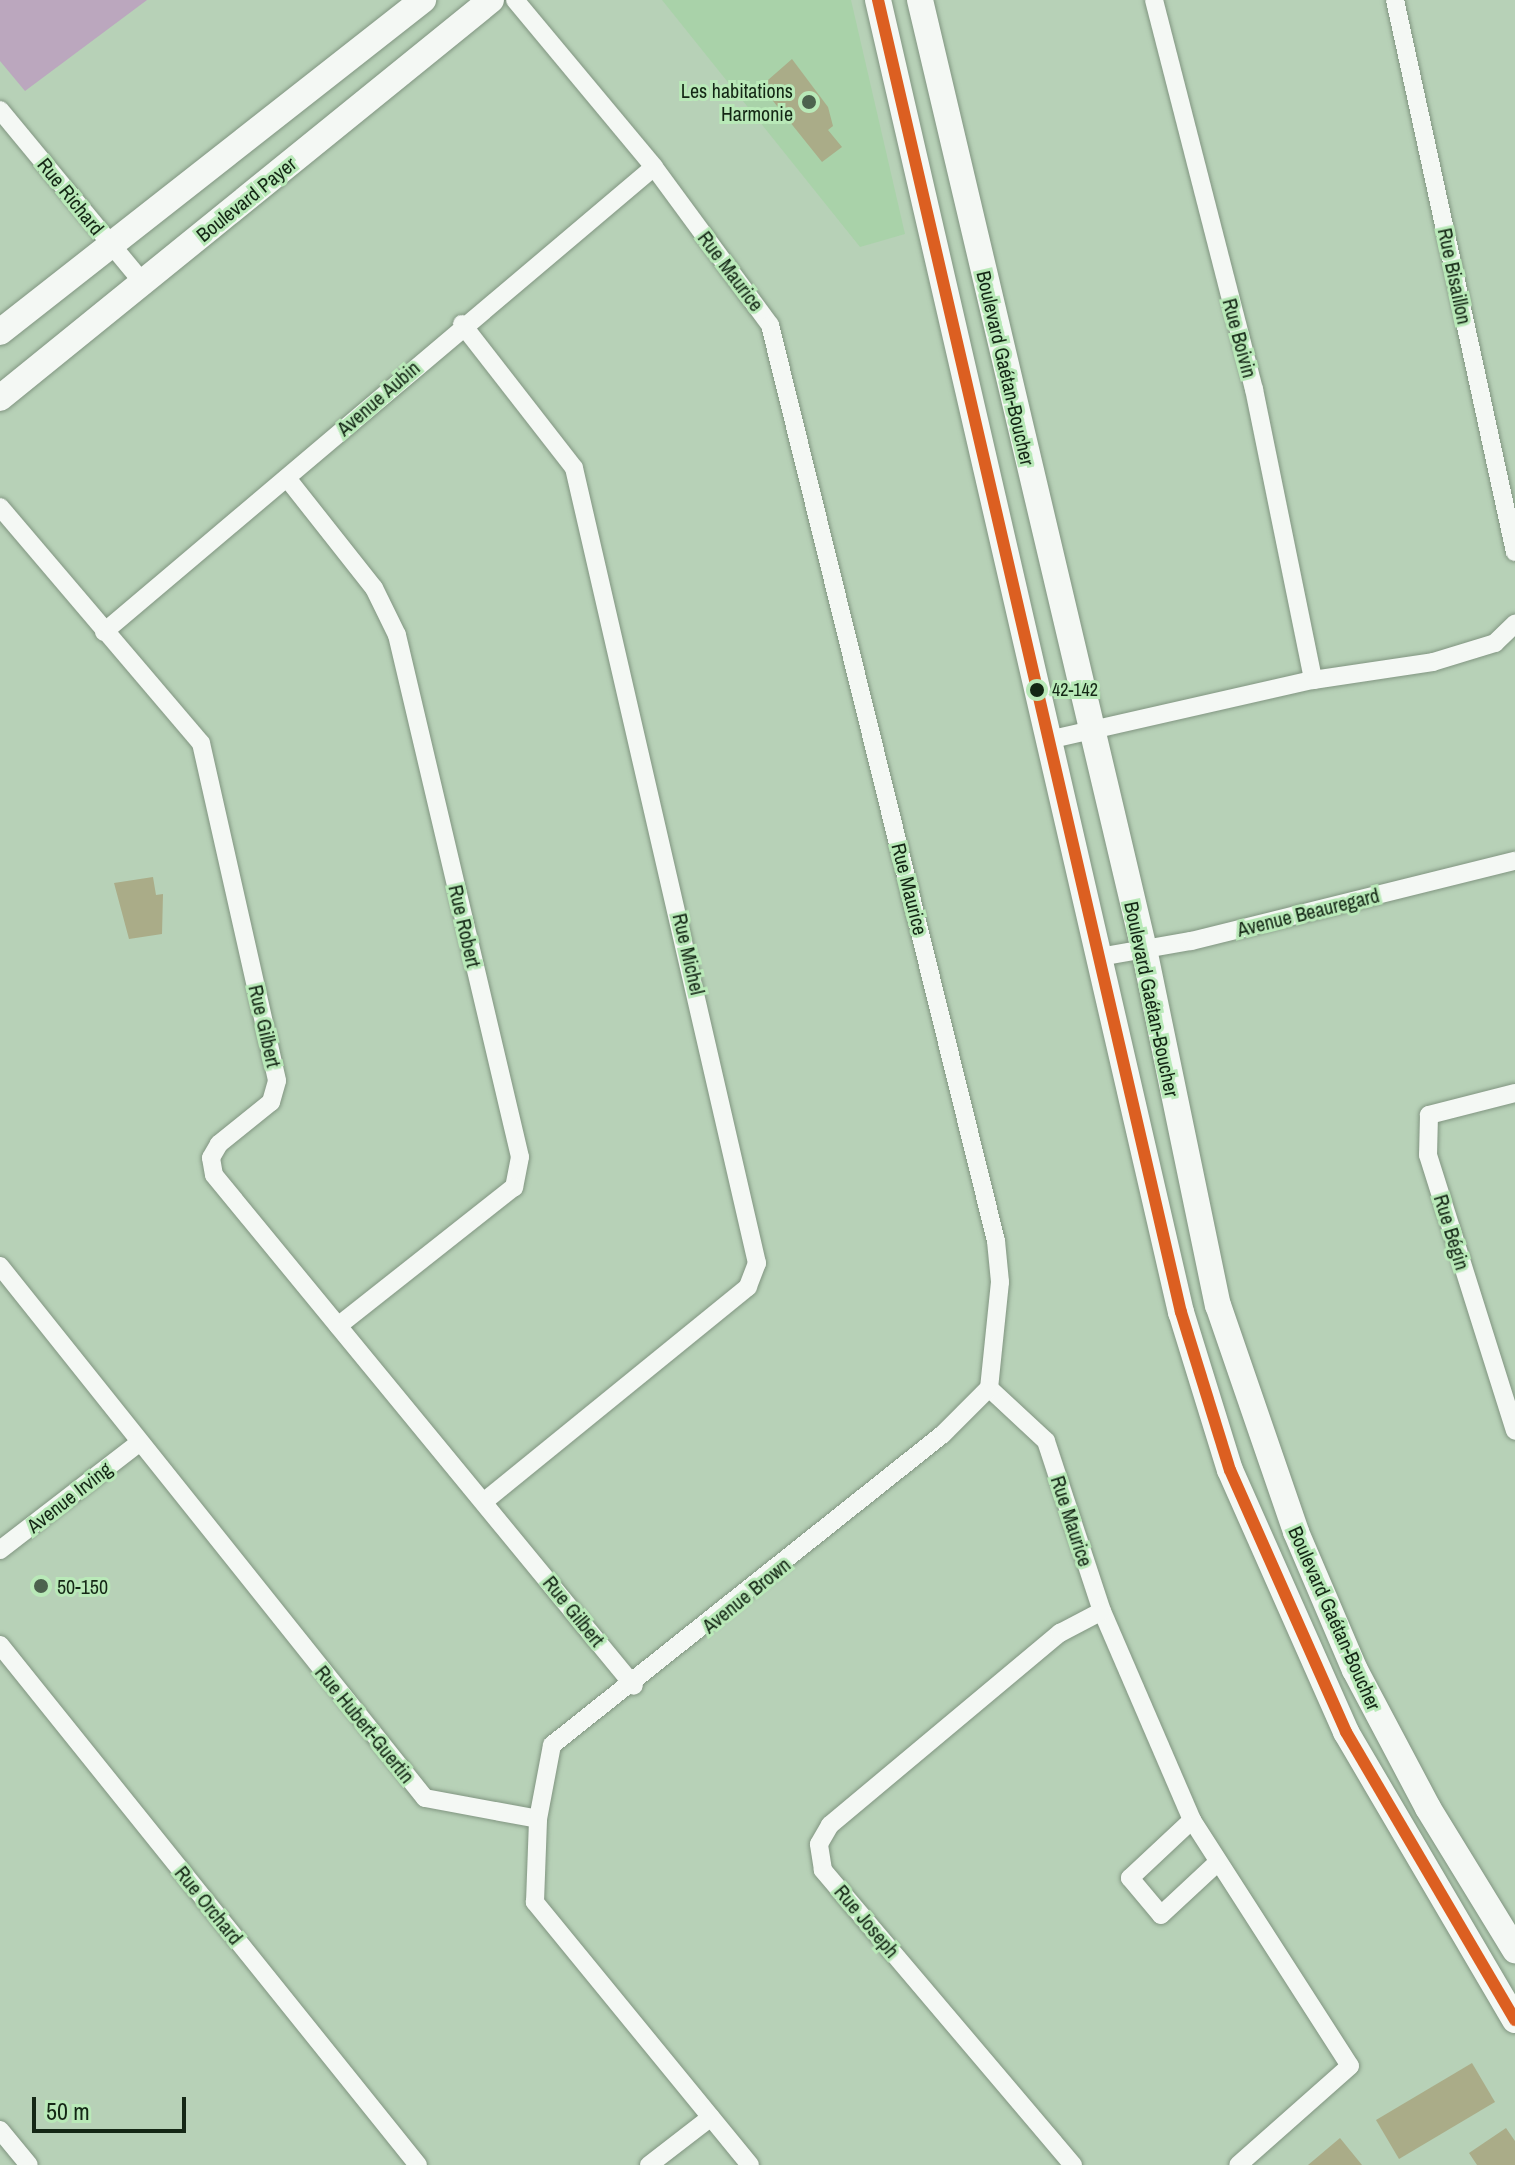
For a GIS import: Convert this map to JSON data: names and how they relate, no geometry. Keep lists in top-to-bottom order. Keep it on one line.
{"streets":{"main road":["Boulevard Payer","Boulevard Gaétan-Boucher"],"street":["Rue Richard","Rue Maurice","Rue Bisaillon","Rue Boivin","Avenue Aubin","Avenue Beauregard","Rue Robert","Rue Michel","Rue Gilbert","Rue Bégin","Avenue Irving","Avenue Brown","Rue Hubert-Guertin","Rue Orchard","Rue Joseph"]},"crossings":[["Rue Richard","Boulevard Payer"],["Rue Maurice","Avenue Aubin"],["Rue Maurice","Avenue Brown"],["Rue Maurice","Rue Joseph"],["Boulevard Gaétan-Boucher","Avenue Beauregard"],["Avenue Aubin","Rue Robert"],["Avenue Aubin","Rue Michel"],["Avenue Aubin","Rue Gilbert"],["Rue Robert","Rue Gilbert"],["Rue Michel","Rue Gilbert"],["Rue Gilbert","Avenue Brown"],["Avenue Irving","Rue Hubert-Guertin"],["Avenue Brown","Rue Hubert-Guertin"]],"places":["Les habitations Harmonie","42-142","50-150"],"scale_bar":"50 m"}
